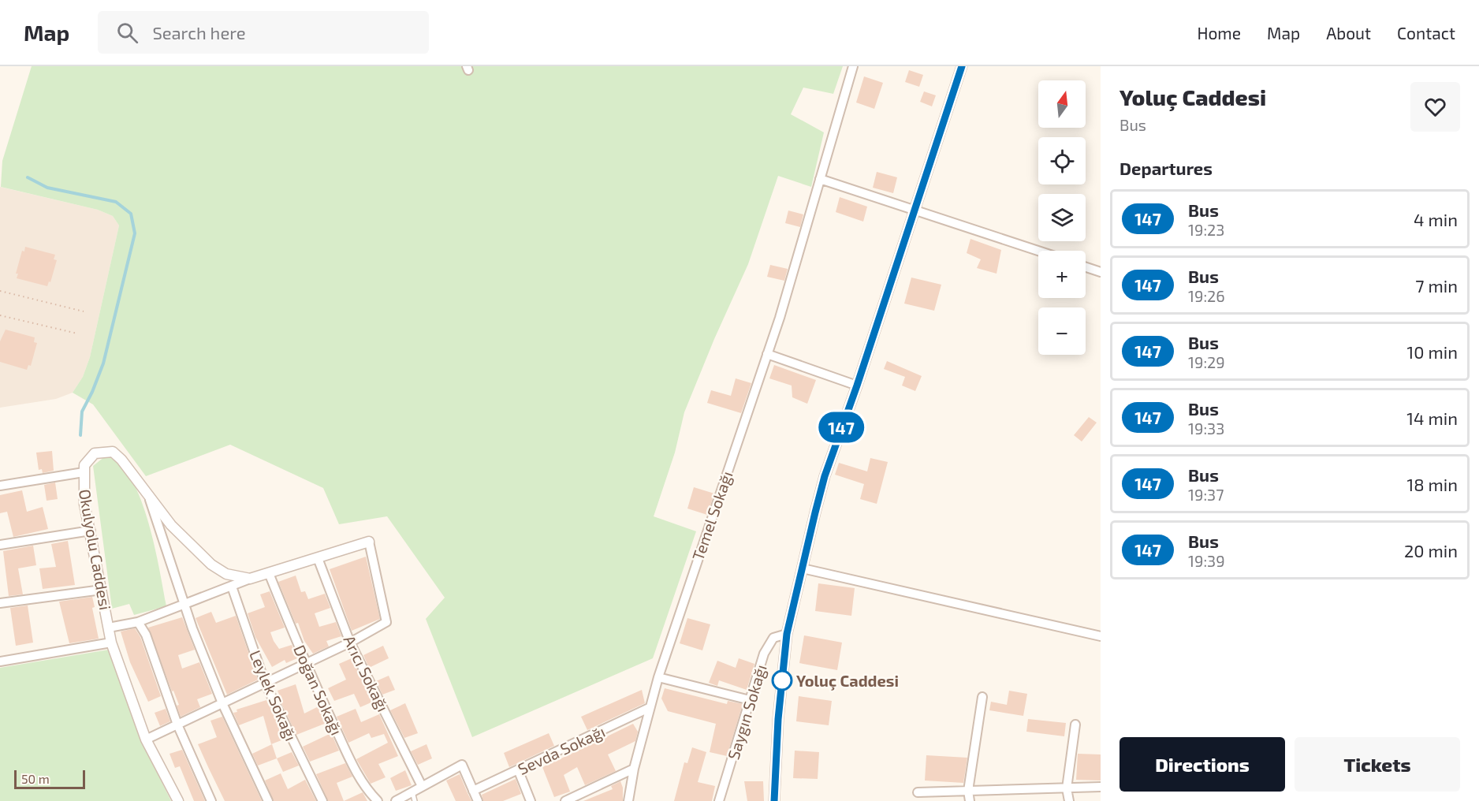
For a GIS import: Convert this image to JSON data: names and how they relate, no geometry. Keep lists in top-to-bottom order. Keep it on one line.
{"streets":{"street":["Temel Sokağı","Okulyolu Caddesi","Arıcı Sokağı","Doğan Sokağı","Leylek Sokağı","Saygın Sokağı","Sevda Sokağı"]},"crossings":[["Temel Sokağı","Sevda Sokağı"],["Okulyolu Caddesi","Arıcı Sokağı"],["Okulyolu Caddesi","Doğan Sokağı"]],"places":["Yoluç Caddesi"],"lines":["bus line 147"],"scale_bar":"50 m","north":"top","page":{"header":"Map","search":"Search here","nav":["Home","Map","About","Contact"],"on_map":"147","heading":[["Yoluç Caddesi","Bus"],"Departures"],"map_buttons":["+","−"],"list":[{"mark":"147","name":"Bus","note":"19:23","value":"4 min"},{"mark":"147","name":"Bus","note":"19:26","value":"7 min"},{"mark":"147","name":"Bus","note":"19:29","value":"10 min"},{"mark":"147","name":"Bus","note":"19:33","value":"14 min"},{"mark":"147","name":"Bus","note":"19:37","value":"18 min"},{"mark":"147","name":"Bus","note":"19:39","value":"20 min"}],"buttons":["Directions","Tickets"],"scale":"50 m"}}
